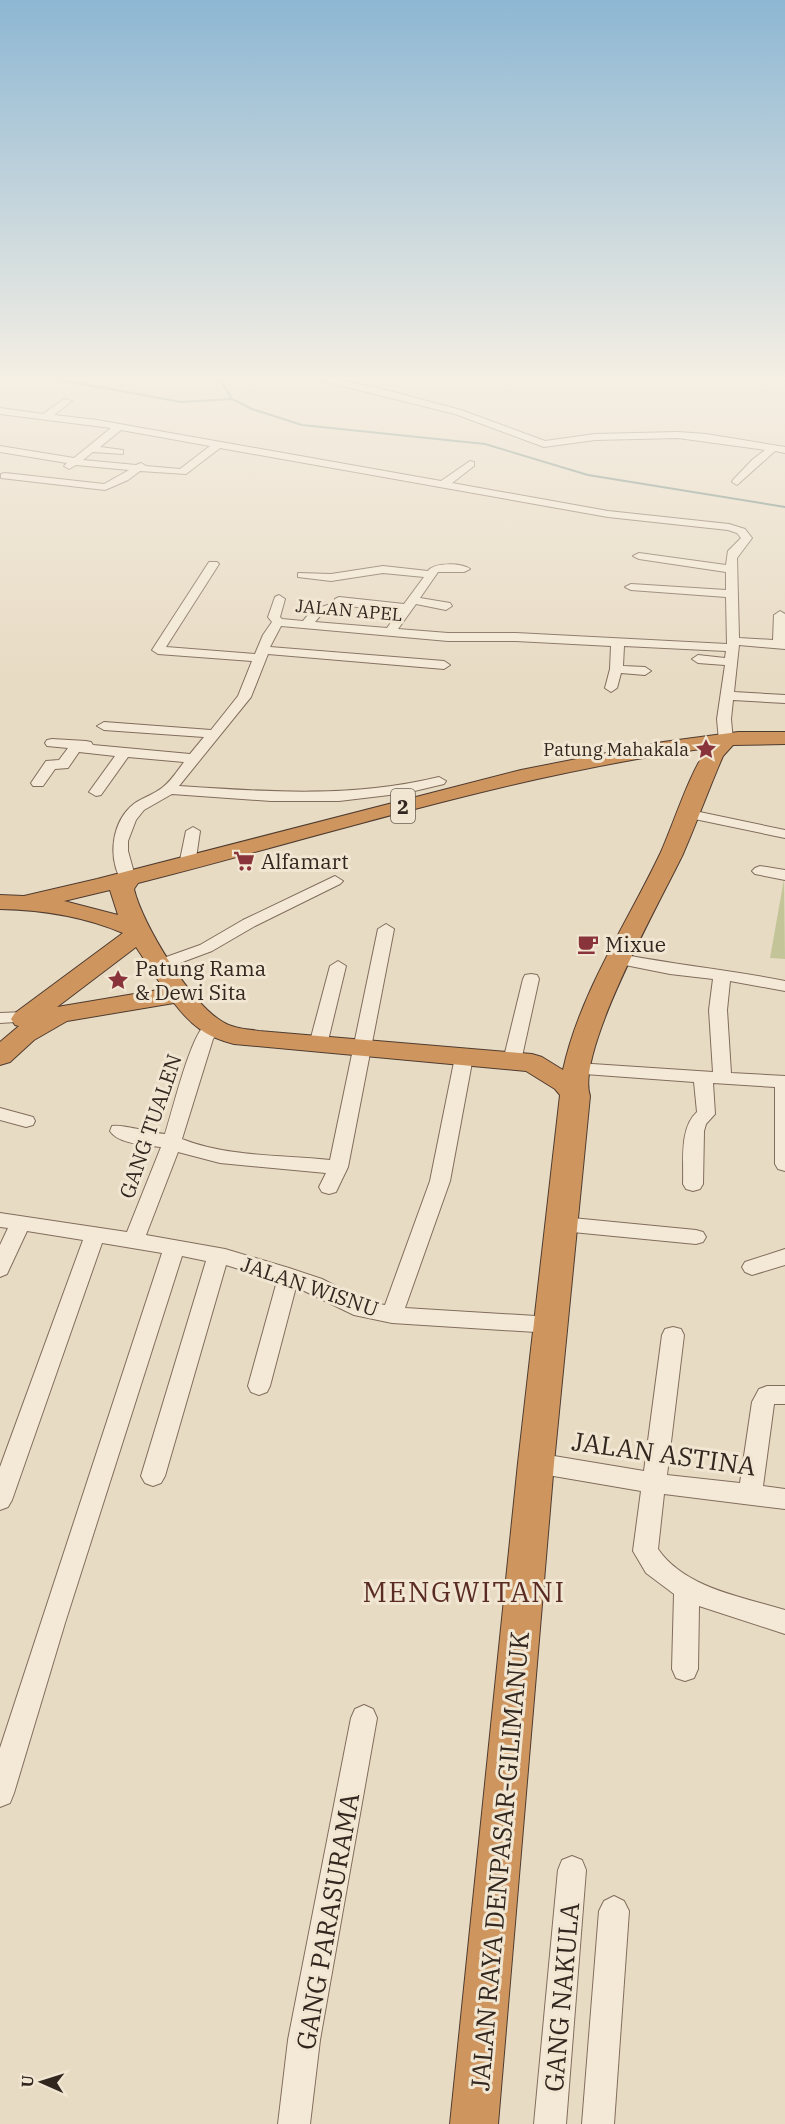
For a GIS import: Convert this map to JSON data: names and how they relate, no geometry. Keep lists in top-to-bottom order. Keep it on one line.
{"streets":{"highway":["2","JALAN RAYA DENPASAR-GILIMANUK"],"street":["JALAN APEL","GANG TUALEN","JALAN WISNU","JALAN ASTINA","GANG PARASURAMA","GANG NAKULA"]},"crossings":[["JALAN APEL","2"],["GANG TUALEN","JALAN WISNU"],["JALAN WISNU","JALAN RAYA DENPASAR-GILIMANUK"],["JALAN ASTINA","JALAN RAYA DENPASAR-GILIMANUK"]],"districts":["MENGWITANI"],"places":{"place":["Patung Mahakala","Patung Rama & Dewi Sita"],"supermarket":["Alfamart"],"cafe":["Mixue"]},"north":"left"}
